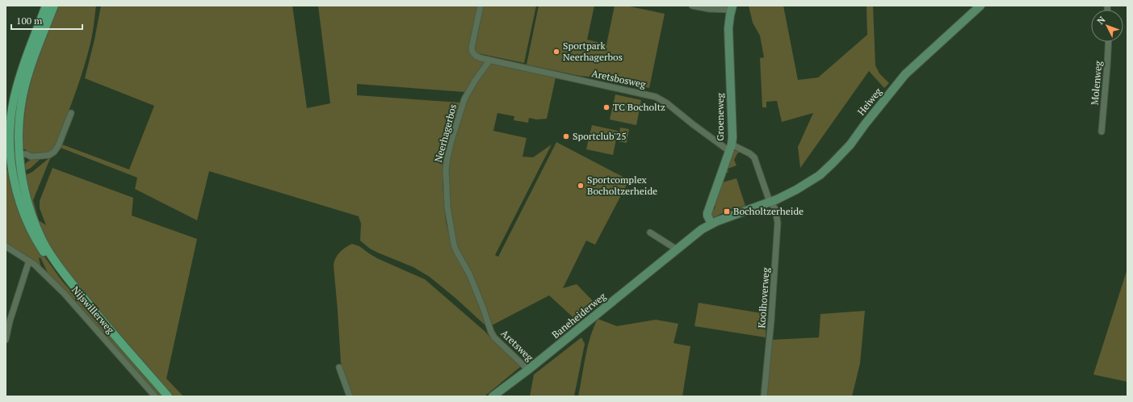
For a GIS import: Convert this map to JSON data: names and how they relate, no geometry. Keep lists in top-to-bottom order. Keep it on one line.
{"streets":{"main road":["Nijswillerweg"],"street":["Aretsbosweg","Molenweg","Heiweg","Groeneweg","Neerhagerbos","Koolhoverweg","Baneheiderweg","Aretsweg"]},"crossings":[["Aretsbosweg","Heiweg"],["Aretsbosweg","Groeneweg"],["Aretsbosweg","Neerhagerbos"],["Aretsbosweg","Koolhoverweg"],["Aretsbosweg","Baneheiderweg"],["Heiweg","Koolhoverweg"],["Heiweg","Baneheiderweg"],["Groeneweg","Baneheiderweg"],["Neerhagerbos","Aretsweg"],["Koolhoverweg","Baneheiderweg"],["Baneheiderweg","Aretsweg"]],"places":{"other":["Sportpark Neerhagerbos","TC Bocholtz","Sportclub'25","Sportcomplex Bocholtzerheide"],"transit":["Bocholtzerheide"]},"scale_bar":"100 m","north":"top left"}
